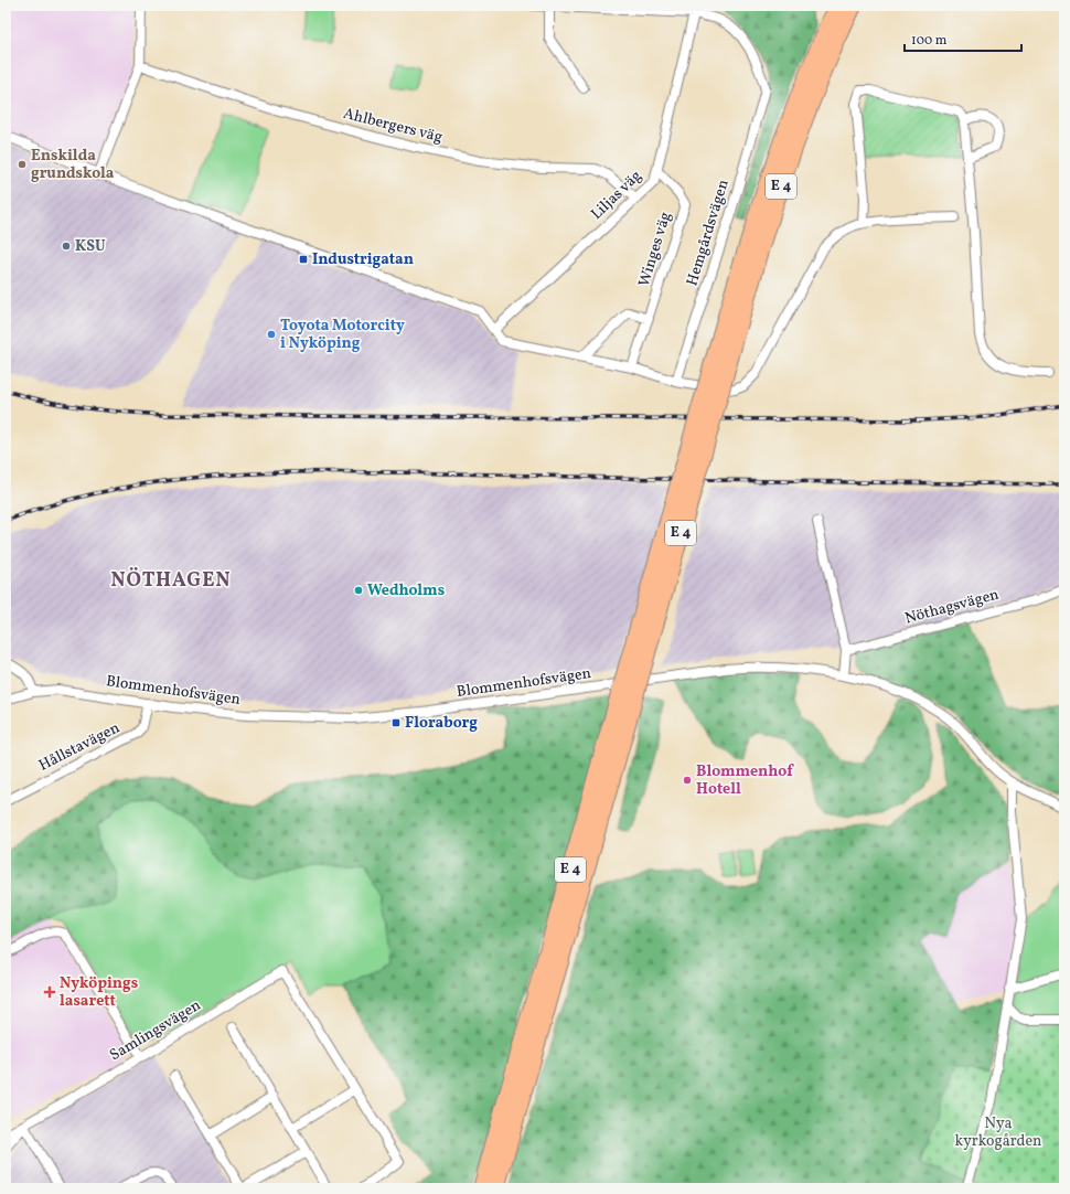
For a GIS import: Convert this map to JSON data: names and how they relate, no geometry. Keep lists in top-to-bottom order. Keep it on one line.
{"streets":{"highway":["E 4"],"street":["Ahlbergers väg","Liljas väg","Hemgårdsvägen","Winges väg","Nöthagsvägen","Blommenhofsvägen","Hållstavägen","Samlingsvägen"]},"crossings":[["Ahlbergers väg","Liljas väg"],["Liljas väg","Hemgårdsvägen"],["Liljas väg","Winges väg"],["Blommenhofsvägen","Hållstavägen"]],"districts":["NÖTHAGEN"],"parks":["Nya kyrkogården"],"places":{"other":["Enskilda grundskola","KSU","Toyota Motorcity i Nyköping","Wedholms","Blommenhof Hotell"],"transit":["Industrigatan","Floraborg"],"health":["Nyköpings lasarett"]},"scale_bar":"100 m"}
